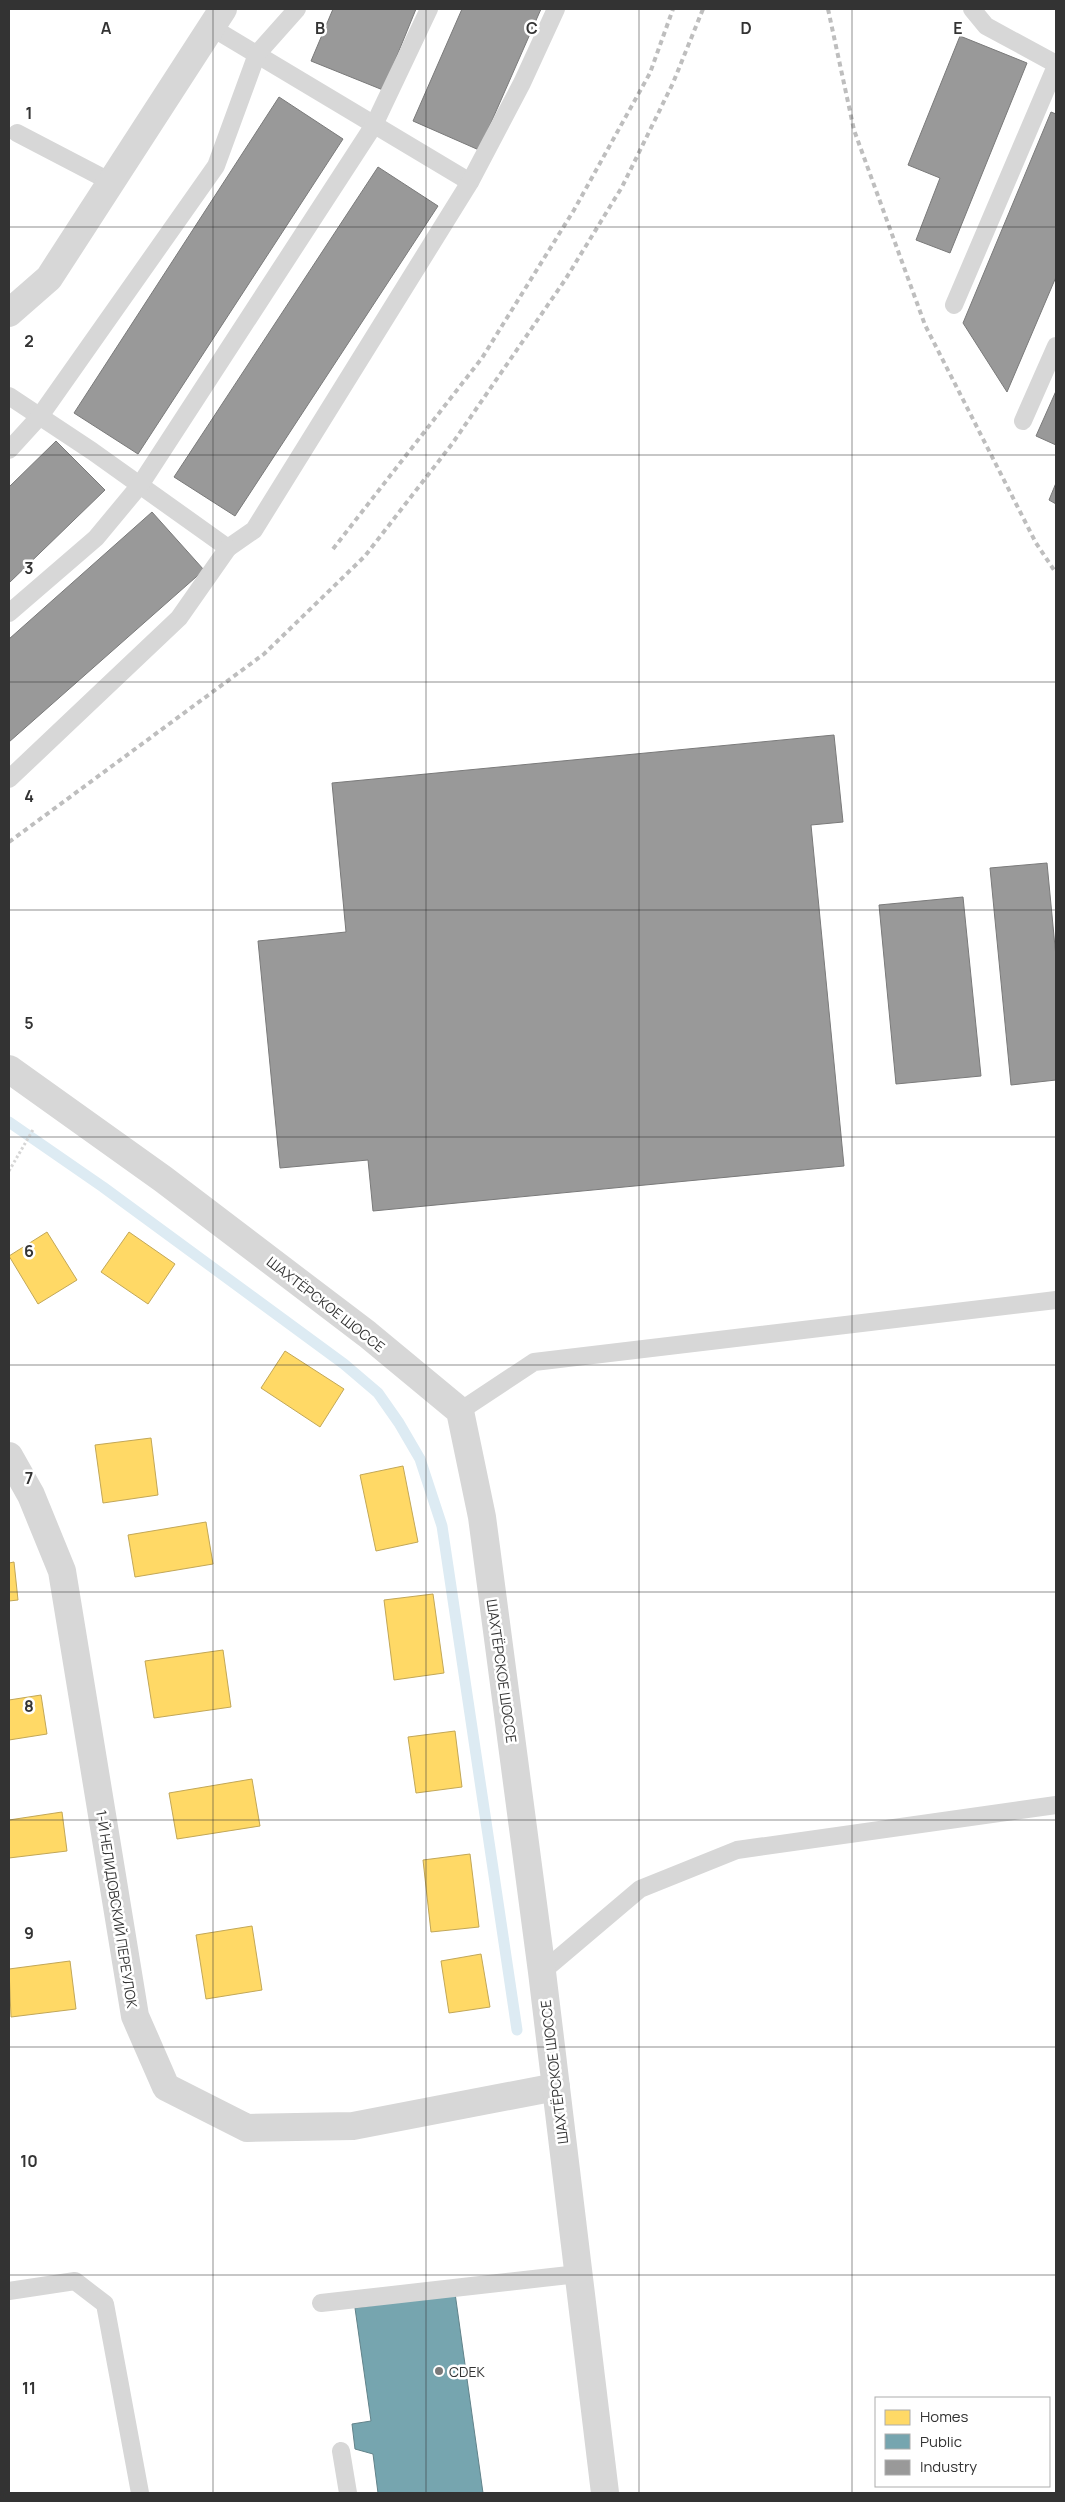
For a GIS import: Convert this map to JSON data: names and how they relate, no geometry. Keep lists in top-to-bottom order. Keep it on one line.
{"streets":{"street":["ШАХТЁРСКОЕ ШОССЕ","1-Й НЕЛИДОВСКИЙ ПЕРЕУЛОК"]},"crossings":[["ШАХТЁРСКОЕ ШОССЕ","1-Й НЕЛИДОВСКИЙ ПЕРЕУЛОК"]],"places":["CDEK"],"legend":["Homes","Public","Industry"],"grid":{"columns":["A","B","C","D","E"],"rows":["1","2","3","4","5","6","7","8","9","10","11"]}}
